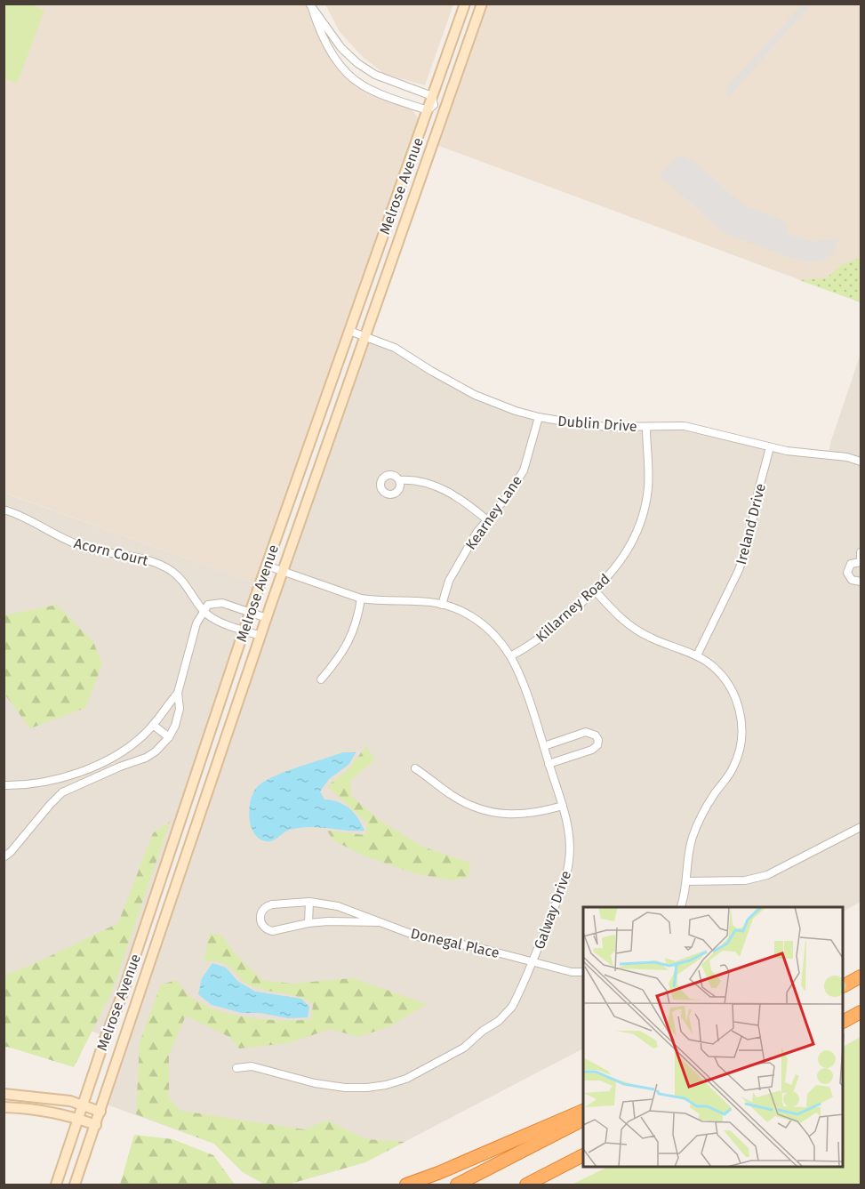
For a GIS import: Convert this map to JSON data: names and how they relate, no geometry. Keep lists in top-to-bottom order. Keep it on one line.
{"streets":{"main road":["Melrose Avenue"],"street":["Dublin Drive","Kearney Lane","Ireland Drive","Acorn Court","Killarney Road","Galway Drive","Donegal Place"]},"crossings":[["Melrose Avenue","Dublin Drive"],["Melrose Avenue","Galway Drive"],["Dublin Drive","Kearney Lane"],["Dublin Drive","Ireland Drive"],["Dublin Drive","Killarney Road"],["Kearney Lane","Galway Drive"],["Killarney Road","Galway Drive"],["Galway Drive","Donegal Place"]]}
